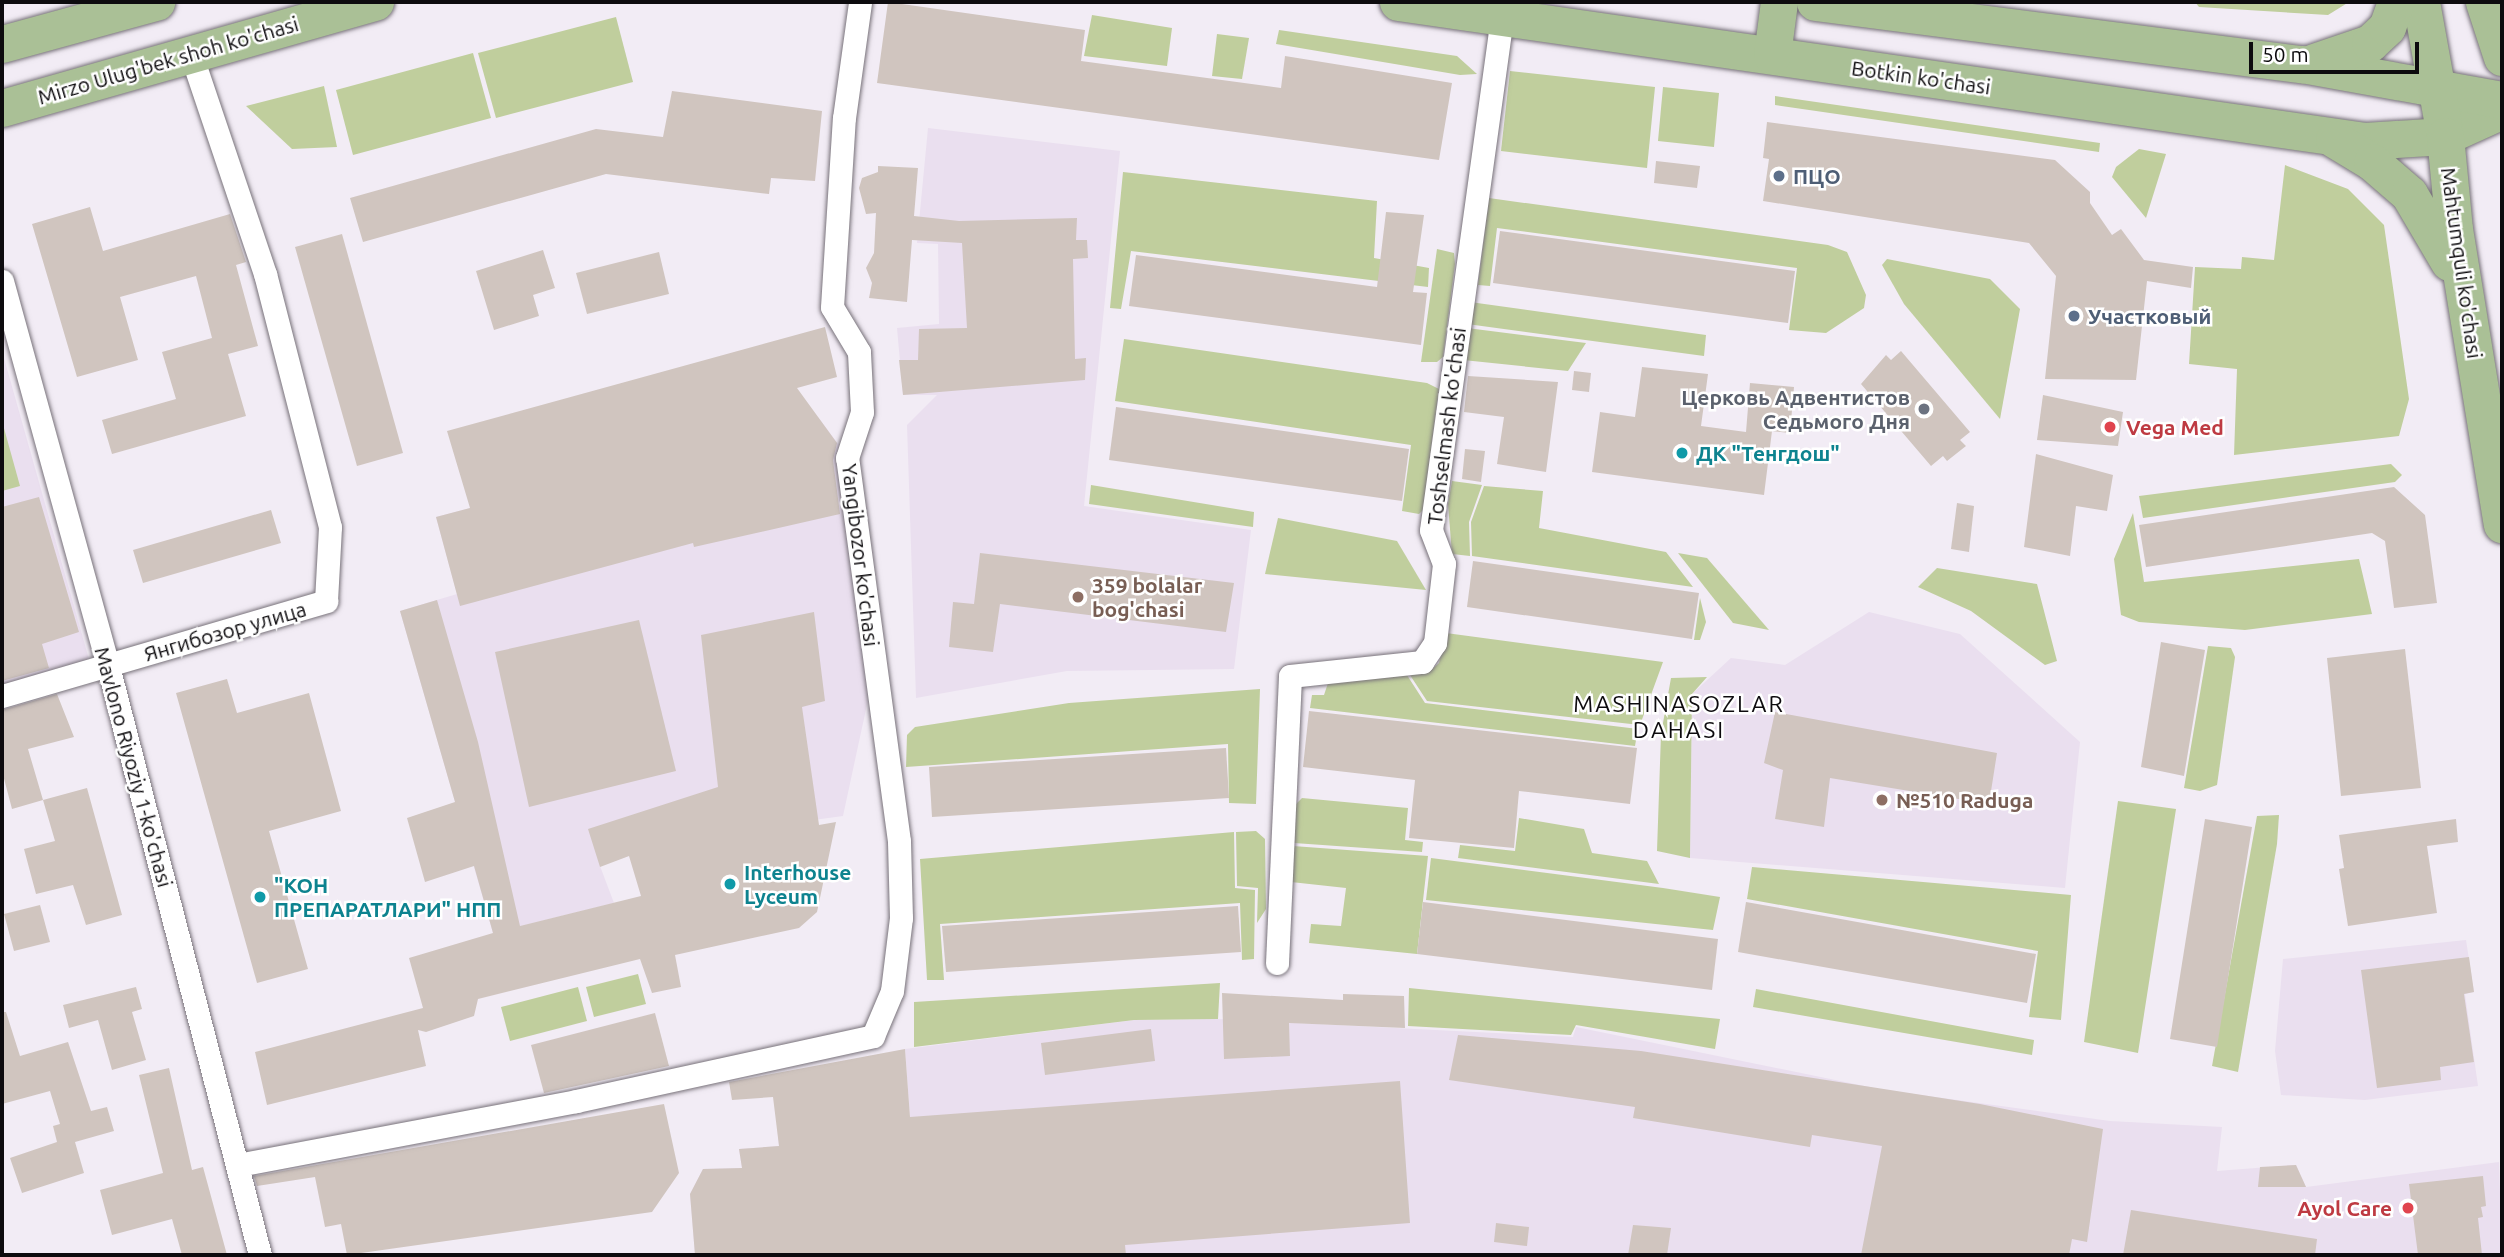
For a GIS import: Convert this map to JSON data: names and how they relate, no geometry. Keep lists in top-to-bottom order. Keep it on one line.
{"streets":{"main road":["Mirzo Ulug'bek shoh ko'chasi","Botkin ko'chasi","Mahtumquli ko'chasi"],"street":["Toshselmash ko'chasi","Yangibozor ko'chasi","Янгибозор улица","Mavlono Riyoziy 1-ko'chasi"]},"crossings":[["Mirzo Ulug'bek shoh ko'chasi","Янгибозор улица"],["Botkin ko'chasi","Mahtumquli ko'chasi"],["Botkin ko'chasi","Toshselmash ko'chasi"],["Yangibozor ko'chasi","Mavlono Riyoziy 1-ko'chasi"],["Янгибозор улица","Mavlono Riyoziy 1-ko'chasi"]],"districts":["MASHINASOZLAR DAHASI"],"places":["ПЦО","Участковый","Церковь Адвентистов Седьмого Дня","Vega Med","ДК \"Тенгдош\"","359 bolalar bog'chasi","№510 Raduga","Interhouse Lyceum","\"КОН ПРЕПАРАТЛАРИ\" НПП","Ayol Care"],"scale_bar":"50 m"}
